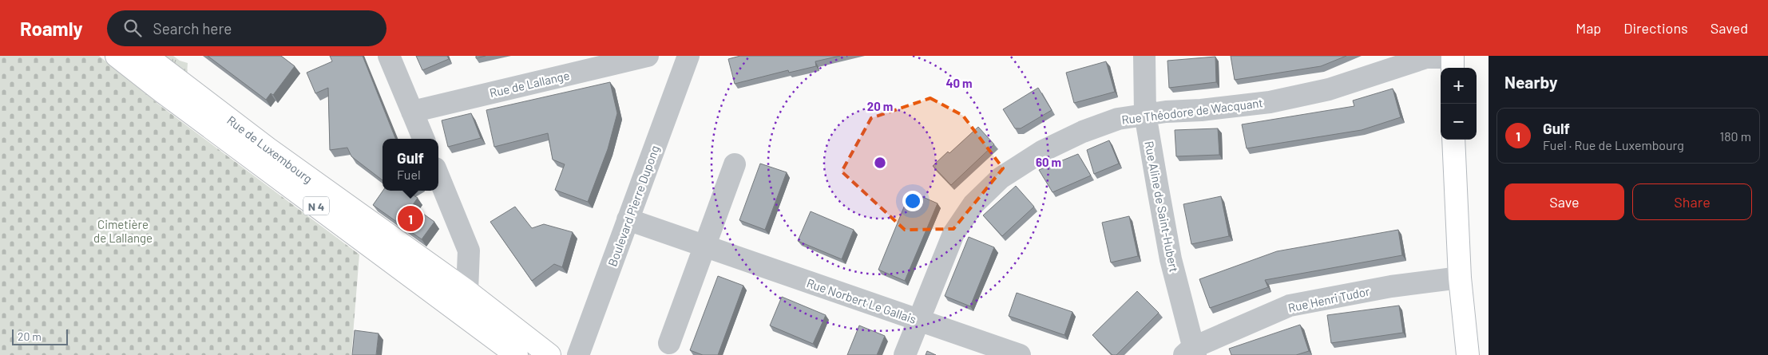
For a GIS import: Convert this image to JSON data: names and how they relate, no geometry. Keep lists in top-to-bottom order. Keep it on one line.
{"streets":{"main road":["Rue de Luxembourg","N 4"],"street":["Rue de Lallange","Rue Théodore de Wacquant","Boulevard Pierre Dupong","Rue Aline de Saint-Hubert","Rue Henri Tudor","Rue Norbert Le Gallais"]},"crossings":[["Rue Théodore de Wacquant","Rue Aline de Saint-Hubert"],["Rue Théodore de Wacquant","Rue Norbert Le Gallais"],["Boulevard Pierre Dupong","Rue Norbert Le Gallais"],["Rue Aline de Saint-Hubert","Rue Henri Tudor"]],"parks":["Cimetière de Lallange"],"scale_bar":"20 m","page":{"header":"Roamly","search":"Search here","nav":["Map","Directions","Saved"],"heading":"Nearby","map_buttons":["+","−"],"list":[{"mark":"1","name":"Gulf","note":"Fuel · Rue de Luxembourg","value":"180 m"}],"popup":["Gulf","Fuel"],"buttons":["Save","Share"],"pins":"1","scale":"20 m"},"rings":["40 m","20 m","60 m"]}
